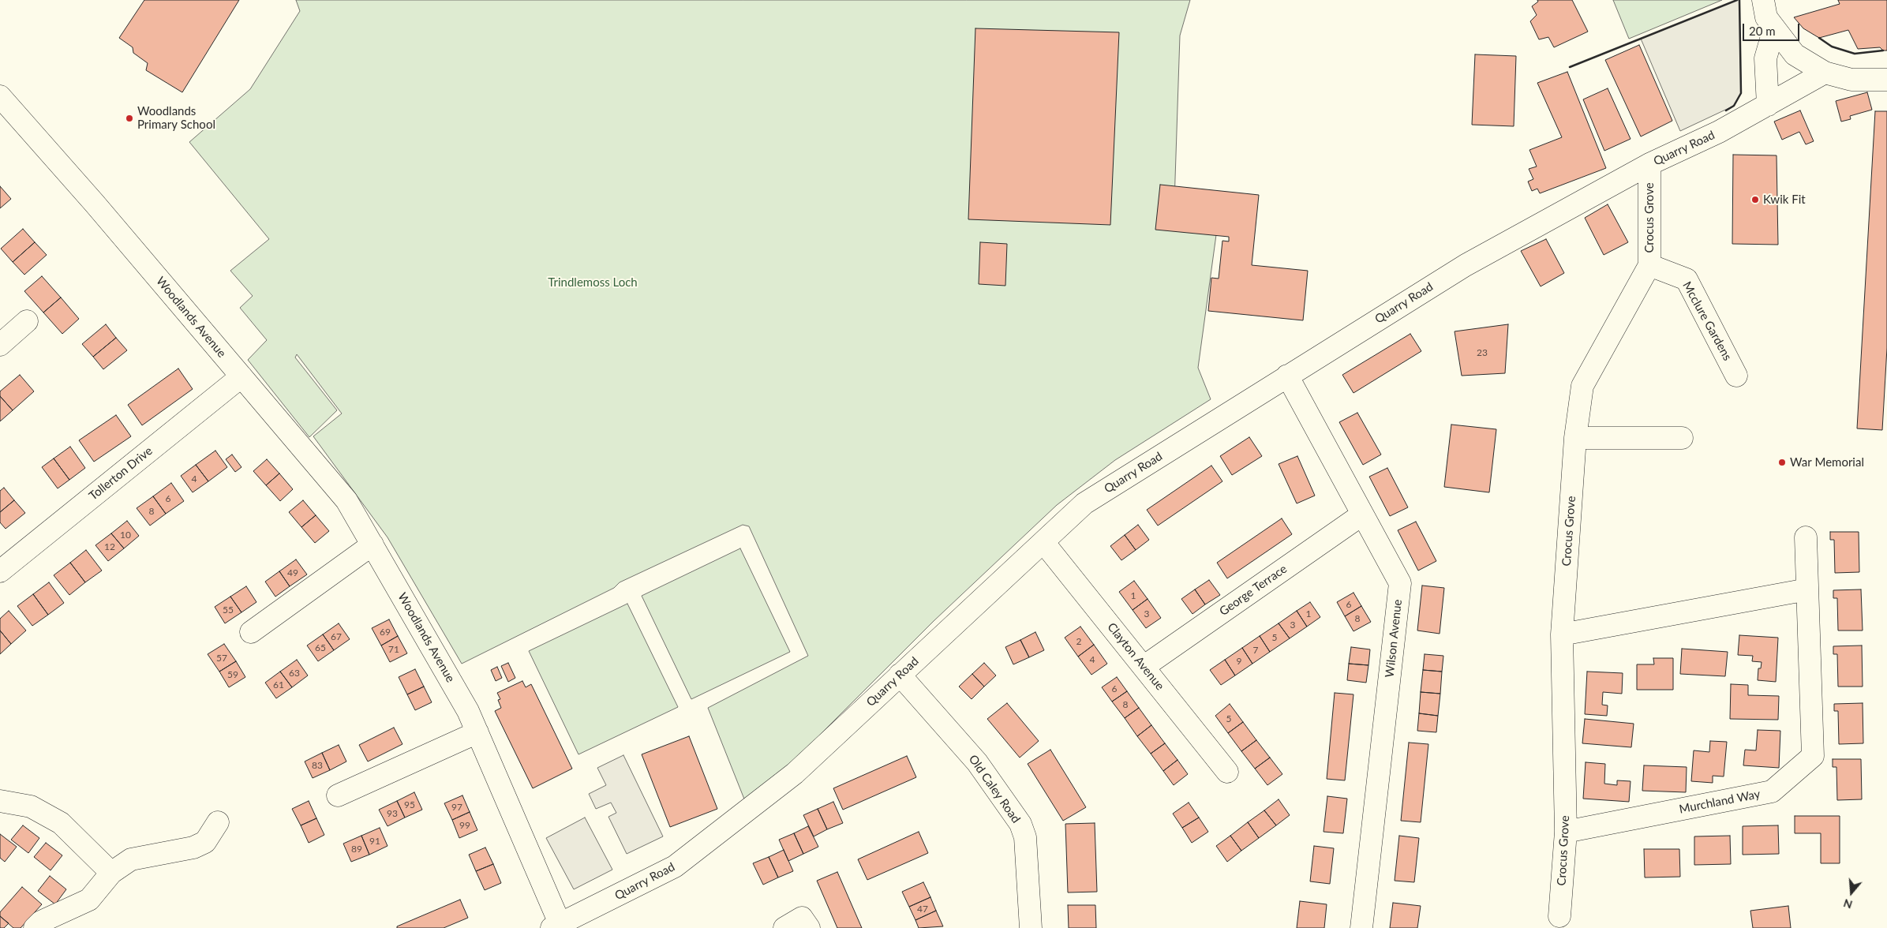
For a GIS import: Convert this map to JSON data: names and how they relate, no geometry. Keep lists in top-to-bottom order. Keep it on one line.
{"streets":{"street":["Quarry Road","Crocus Grove","Woodlands Avenue","Mcclure Gardens","Tollerton Drive","George Terrace","Wilson Avenue","Clayton Avenue","Old Caley Road","Murchland Way"]},"crossings":[["Quarry Road","Crocus Grove"],["Quarry Road","Woodlands Avenue"],["Quarry Road","Wilson Avenue"],["Quarry Road","Clayton Avenue"],["Quarry Road","Old Caley Road"],["Crocus Grove","Mcclure Gardens"],["Crocus Grove","Murchland Way"],["Woodlands Avenue","Tollerton Drive"],["George Terrace","Wilson Avenue"],["George Terrace","Clayton Avenue"]],"parks":["Trindlemoss Loch"],"places":["Woodlands Primary School","Kwik Fit","War Memorial"],"house_numbers":["23","4","6","8","10","12","49","1","6","55","3","1","8","3","69","67","5","2","65","71","7","57","4","9","63","59","61","6","8","5","83","95","97","93","99","91","89","47"],"scale_bar":"20 m","north":"bottom"}
